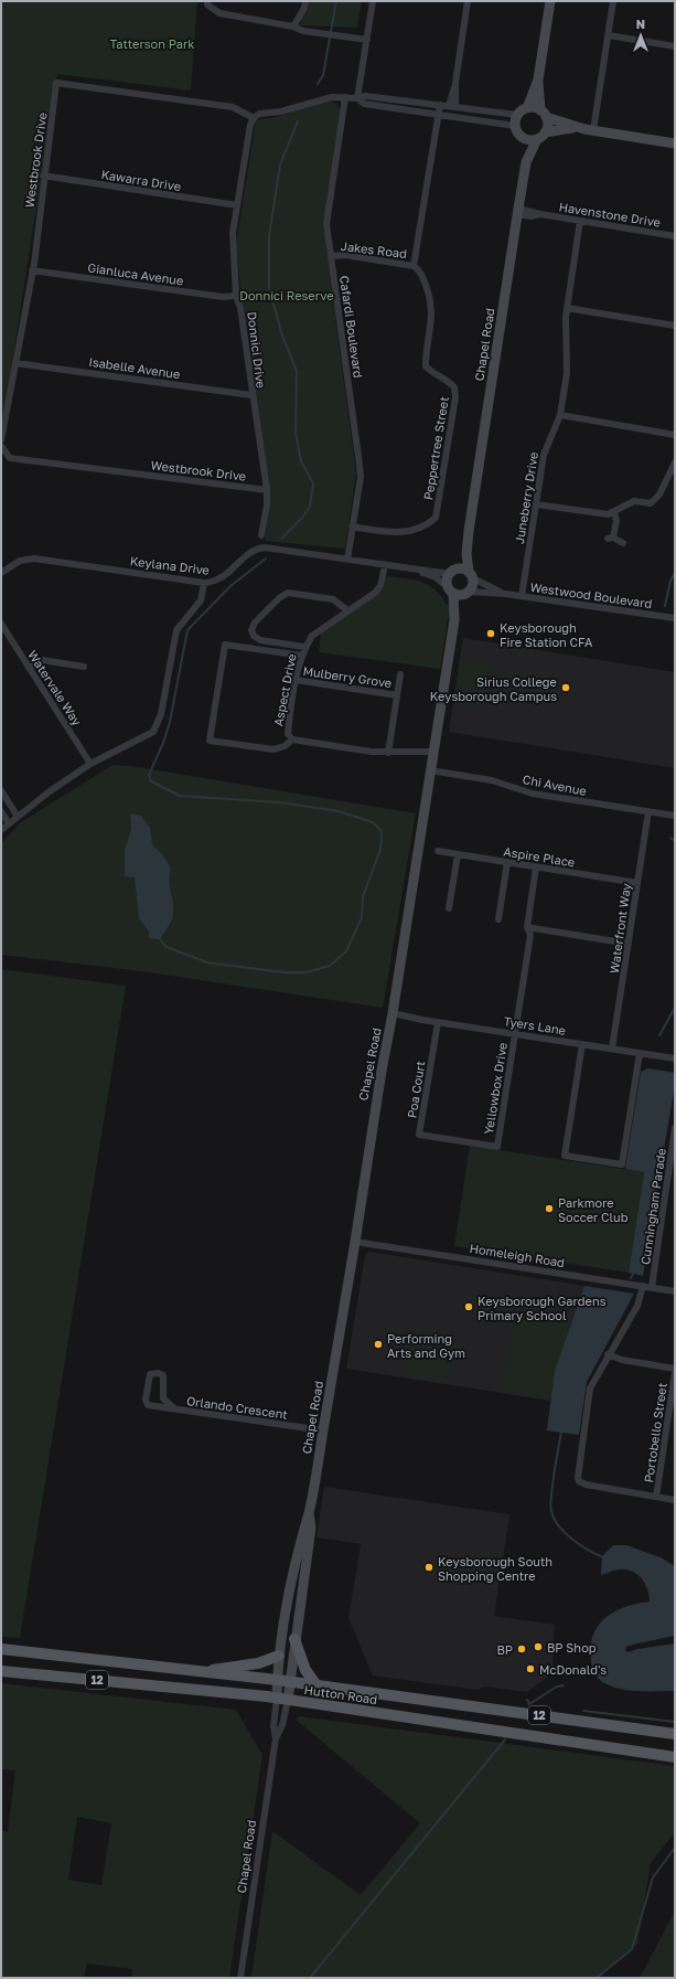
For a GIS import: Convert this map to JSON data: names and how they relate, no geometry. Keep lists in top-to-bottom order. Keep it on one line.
{"streets":{"main road":["Chapel Road","12","Hutton Road"],"street":["Westbrook Drive","Kawarra Drive","Havenstone Drive","Jakes Road","Gianluca Avenue","Cafardi Boulevard","Donnici Drive","Isabelle Avenue","Peppertree Street","Juneberry Drive","Keylana Drive","Westwood Boulevard","Mulberry Grove","Watervale Way","Aspect Drive","Chi Avenue","Aspire Place","Waterfront Way","Tyers Lane","Yellowbox Drive","Poa Court","Cunningham Parade","Homeleigh Road","Orlando Crescent","Portobello Street"]},"crossings":[["Westbrook Drive","Kawarra Drive"],["Westbrook Drive","Gianluca Avenue"],["Westbrook Drive","Donnici Drive"],["Westbrook Drive","Isabelle Avenue"],["Kawarra Drive","Donnici Drive"],["Havenstone Drive","Chapel Road"],["Havenstone Drive","Juneberry Drive"],["Jakes Road","Cafardi Boulevard"],["Jakes Road","Peppertree Street"],["Gianluca Avenue","Donnici Drive"],["Cafardi Boulevard","Peppertree Street"],["Cafardi Boulevard","Keylana Drive"],["Chapel Road","Keylana Drive"],["Chapel Road","Westwood Boulevard"],["Chapel Road","Aspect Drive"],["Chapel Road","Chi Avenue"],["Chapel Road","Tyers Lane"],["Chapel Road","Homeleigh Road"],["Chapel Road","Orlando Crescent"],["Chapel Road","Hutton Road"],["Donnici Drive","Isabelle Avenue"],["Juneberry Drive","Westwood Boulevard"],["Keylana Drive","Westwood Boulevard"],["Keylana Drive","Aspect Drive"],["Mulberry Grove","Aspect Drive"],["Chi Avenue","Waterfront Way"],["Aspire Place","Waterfront Way"],["Aspire Place","Yellowbox Drive"],["Waterfront Way","Tyers Lane"],["Tyers Lane","Yellowbox Drive"],["Tyers Lane","Poa Court"],["Yellowbox Drive","Poa Court"],["Cunningham Parade","Homeleigh Road"]],"parks":["Tatterson Park","Donnici Reserve"],"places":["Keysborough Fire Station CFA","Sirius College Keysborough Campus","Parkmore Soccer Club","Keysborough Gardens Primary School","Performing Arts and Gym","Keysborough South Shopping Centre","BP Shop","BP","McDonald's"],"north":"top"}
